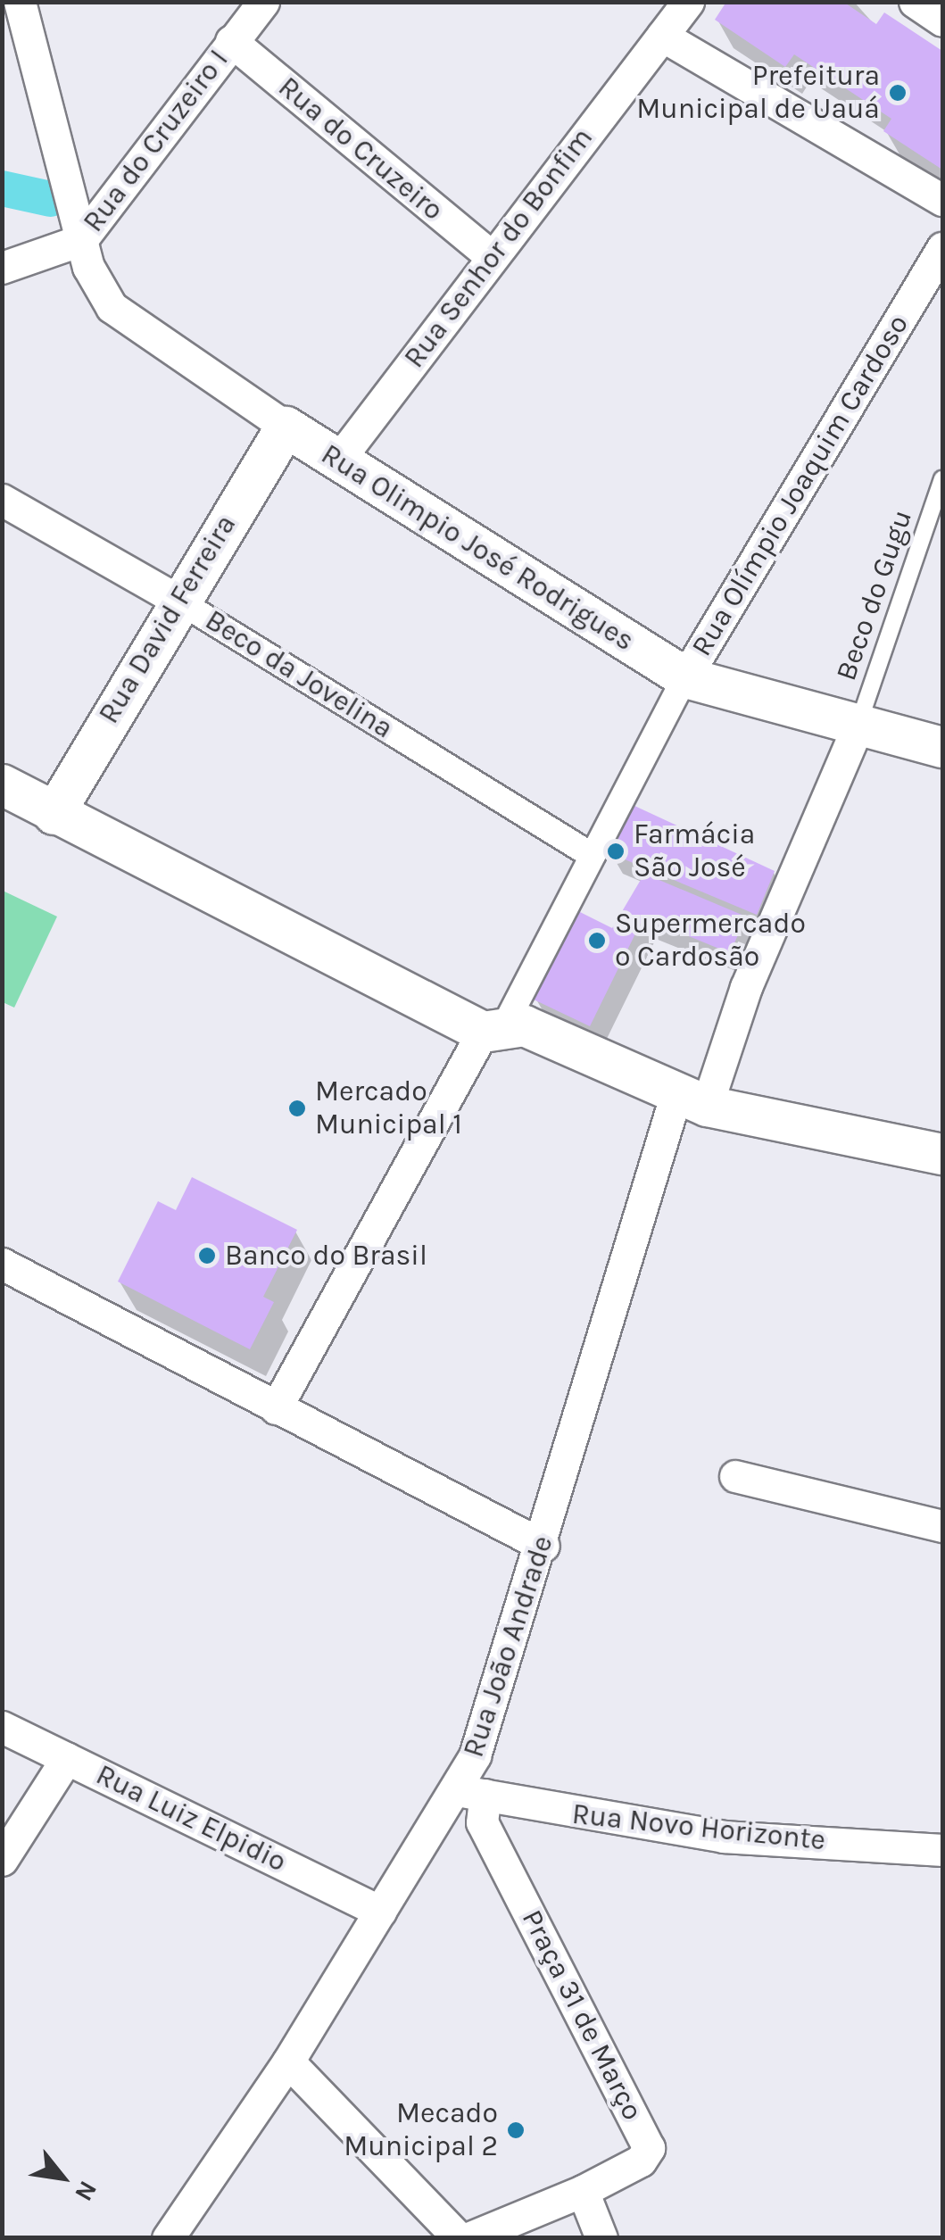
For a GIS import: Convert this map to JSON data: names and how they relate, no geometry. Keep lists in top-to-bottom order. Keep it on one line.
{"streets":{"street":["Rua do Cruzeiro I","Rua do Cruzeiro","Rua Senhor do Bonfim","Rua Olímpio Joaquim Cardoso","Rua Olimpio José Rodrigues","Rua David Ferreira","Beco da Jovelina","Rua João Andrade","Rua Luiz Elpidio","Rua Novo Horizonte","Praça 31 de Março"],"lane":["Beco do Gugu"]},"crossings":[["Rua do Cruzeiro I","Rua do Cruzeiro"],["Rua do Cruzeiro I","Rua Olimpio José Rodrigues"],["Rua do Cruzeiro","Rua Senhor do Bonfim"],["Rua Senhor do Bonfim","Rua Olimpio José Rodrigues"],["Rua Olímpio Joaquim Cardoso","Rua Olimpio José Rodrigues"],["Rua Olimpio José Rodrigues","Beco do Gugu"],["Rua Olimpio José Rodrigues","Rua David Ferreira"],["Rua Olimpio José Rodrigues","Rua João Andrade"],["Beco do Gugu","Rua João Andrade"],["Rua David Ferreira","Beco da Jovelina"],["Rua João Andrade","Rua Luiz Elpidio"],["Rua João Andrade","Rua Novo Horizonte"],["Rua João Andrade","Praça 31 de Março"],["Rua Novo Horizonte","Praça 31 de Março"]],"places":["Prefeitura Municipal de Uauá","Farmácia São José","Supermercado o Cardosão","Mercado Municipal 1","Banco do Brasil","Mecado Municipal 2"],"north":"bottom right"}
